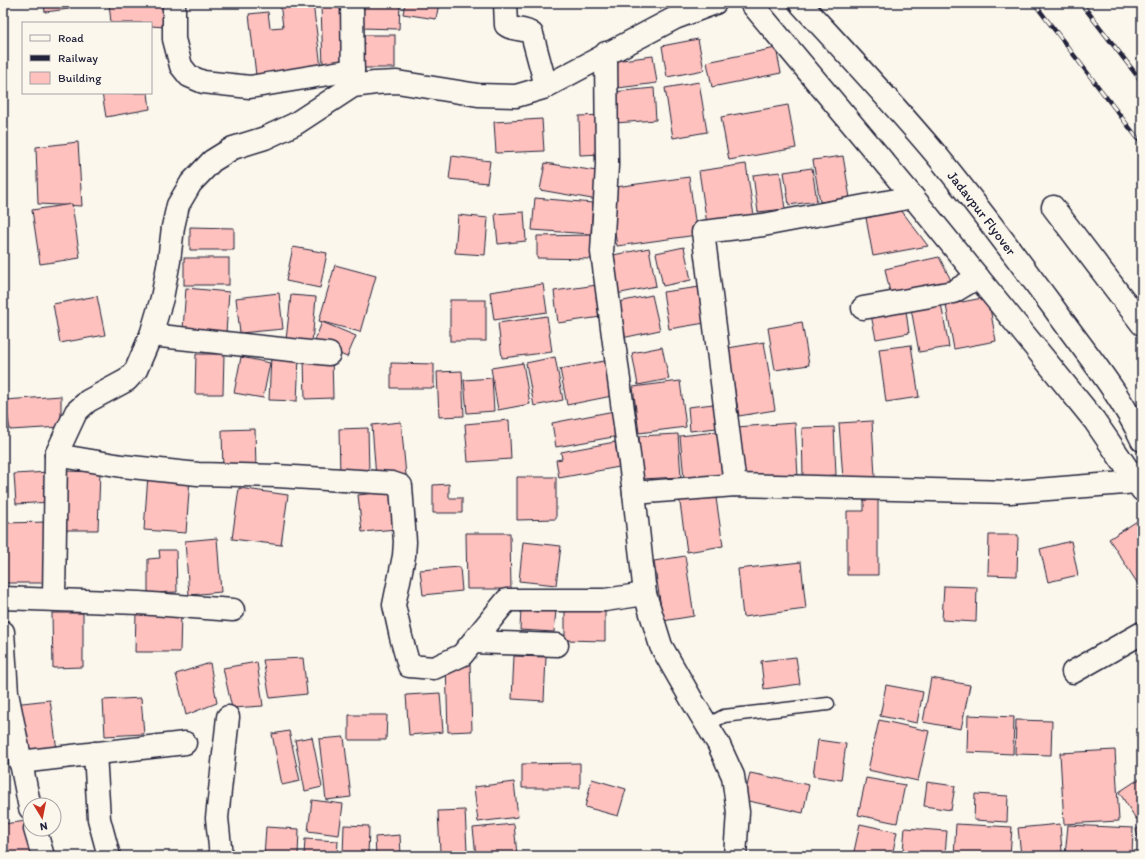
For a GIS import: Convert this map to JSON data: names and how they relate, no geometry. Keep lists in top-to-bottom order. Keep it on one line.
{"streets":{"street":["Jadavpur Flyover"]},"legend":["Road","Railway","Building"],"north":"bottom"}
